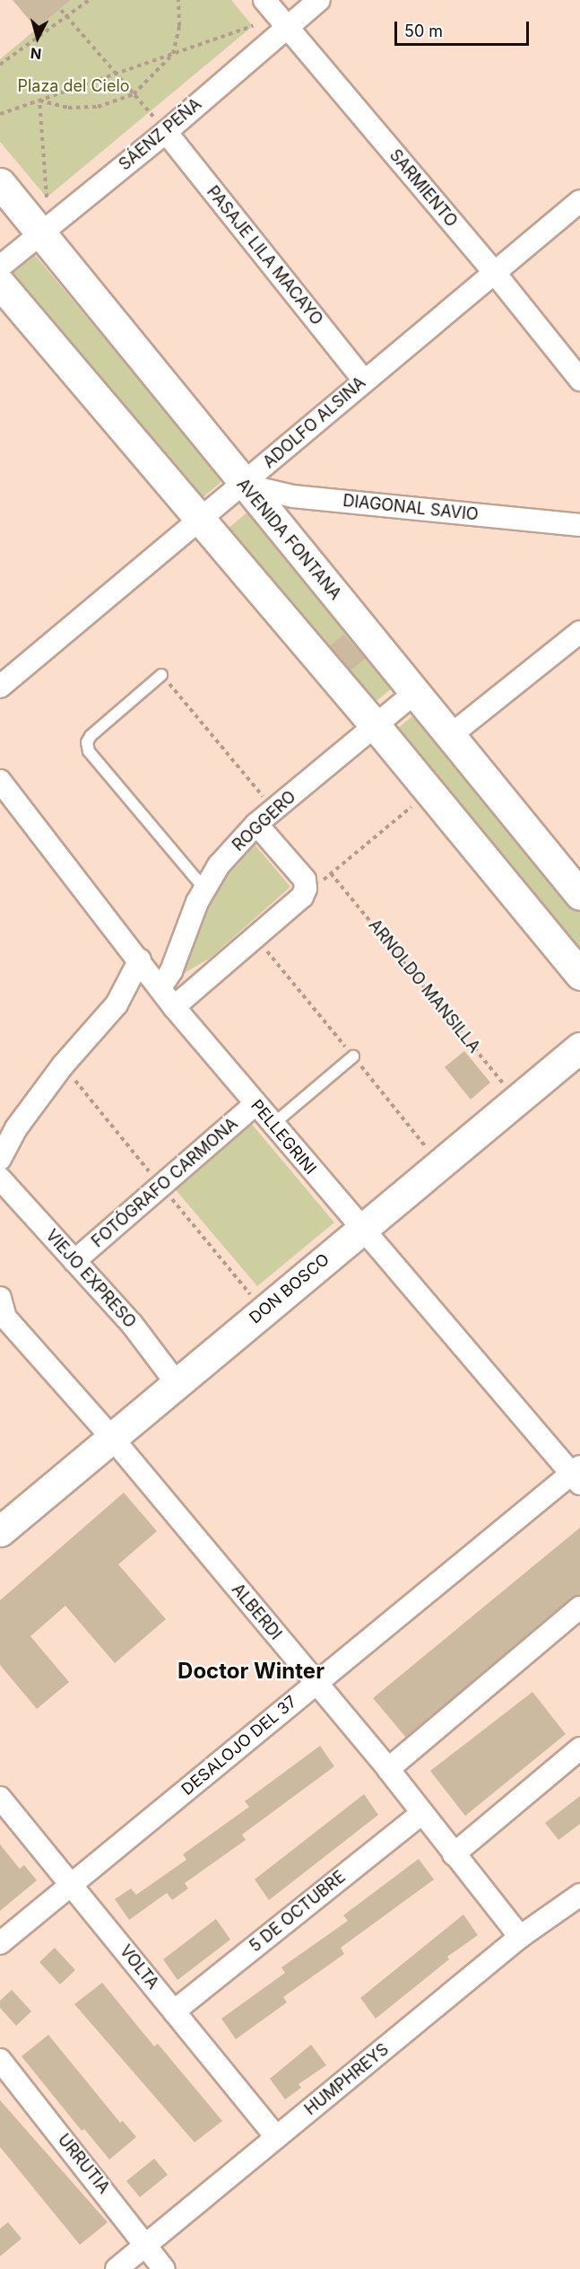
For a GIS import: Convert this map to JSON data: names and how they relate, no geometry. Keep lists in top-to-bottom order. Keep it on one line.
{"streets":{"street":["SÁENZ PEÑA","SARMIENTO","PASAJE LILA MACAYO","ADOLFO ALSINA","DIAGONAL SAVIO","AVENIDA FONTANA","ROGGERO","PELLEGRINI","FOTÓGRAFO CARMONA","VIEJO EXPRESO","DON BOSCO","ALBERDI","DESALOJO DEL 37","5 DE OCTUBRE","VOLTA","HUMPHREYS","URRUTIA"],"path":["ARNOLDO MANSILLA"]},"crossings":[["SÁENZ PEÑA","SARMIENTO"],["SÁENZ PEÑA","PASAJE LILA MACAYO"],["SÁENZ PEÑA","AVENIDA FONTANA"],["SARMIENTO","ADOLFO ALSINA"],["PASAJE LILA MACAYO","ADOLFO ALSINA"],["ADOLFO ALSINA","DIAGONAL SAVIO"],["ADOLFO ALSINA","AVENIDA FONTANA"],["DIAGONAL SAVIO","AVENIDA FONTANA"],["AVENIDA FONTANA","ROGGERO"],["ROGGERO","PELLEGRINI"],["ARNOLDO MANSILLA","DON BOSCO"],["PELLEGRINI","FOTÓGRAFO CARMONA"],["PELLEGRINI","DON BOSCO"],["PELLEGRINI","DESALOJO DEL 37"],["FOTÓGRAFO CARMONA","VIEJO EXPRESO"],["VIEJO EXPRESO","DON BOSCO"],["DON BOSCO","ALBERDI"],["ALBERDI","DESALOJO DEL 37"],["ALBERDI","5 DE OCTUBRE"],["ALBERDI","HUMPHREYS"],["DESALOJO DEL 37","VOLTA"],["5 DE OCTUBRE","VOLTA"],["VOLTA","HUMPHREYS"],["HUMPHREYS","URRUTIA"]],"districts":["Doctor Winter"],"parks":["Plaza del Cielo"],"scale_bar":"50 m","north":"bottom"}
